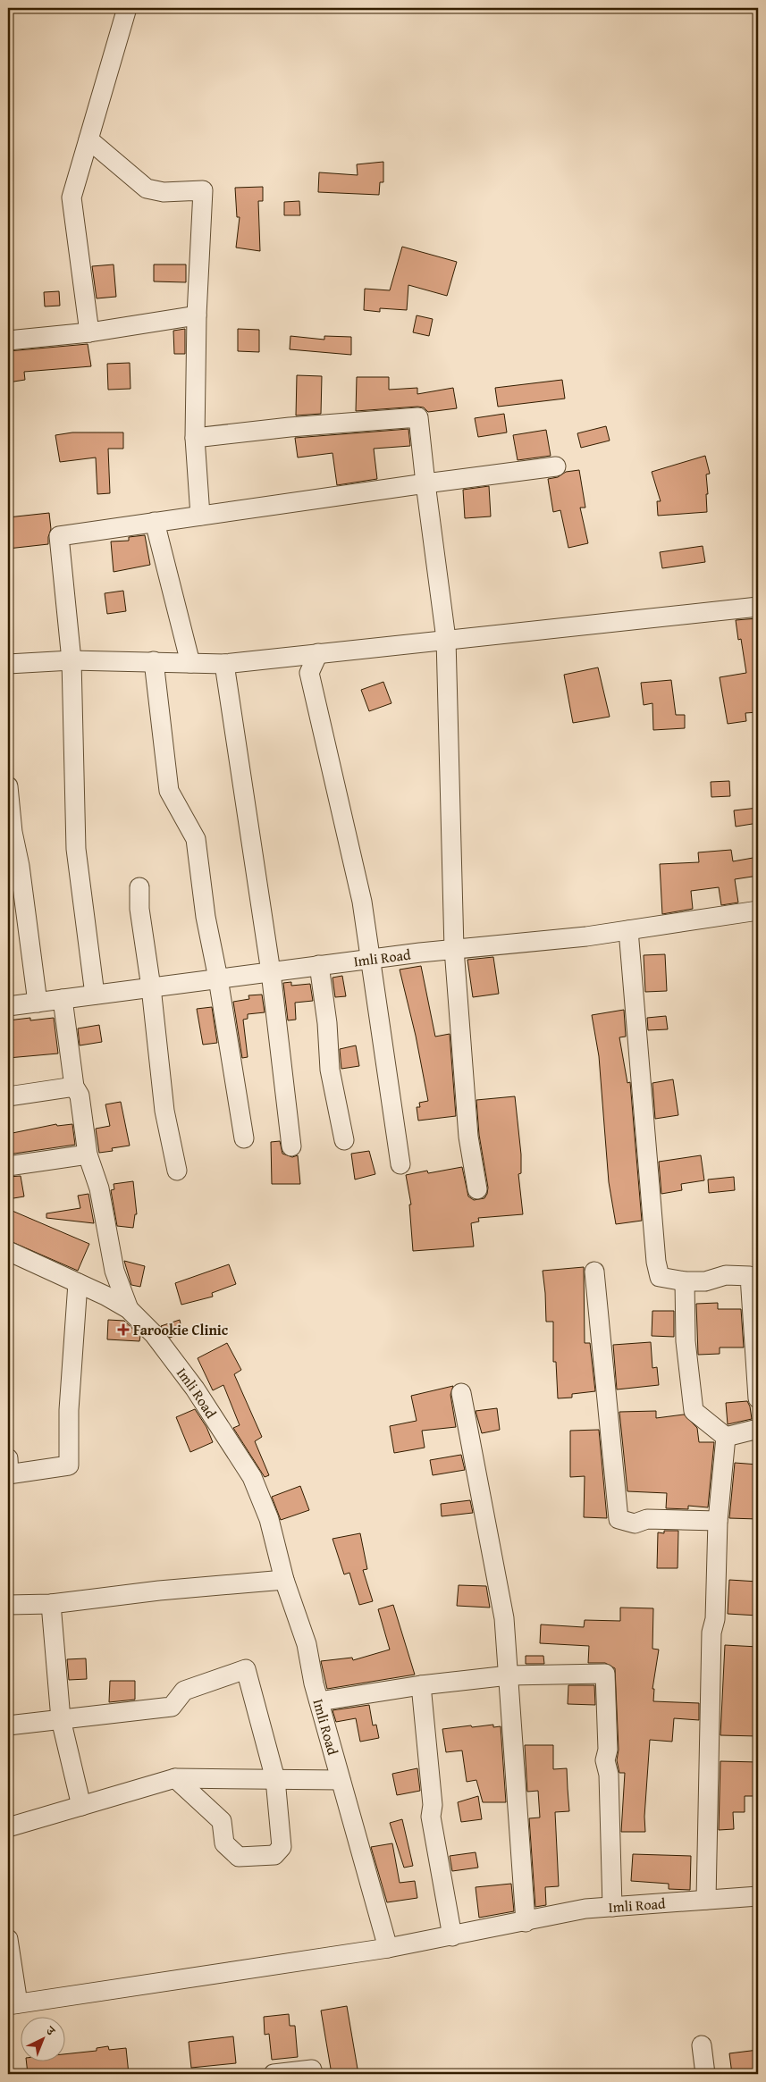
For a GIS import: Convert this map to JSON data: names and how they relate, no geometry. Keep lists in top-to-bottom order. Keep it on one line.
{"streets":{"street":["Imli Road"]},"places":{"health":["Farookie Clinic"]},"north":"top right"}
